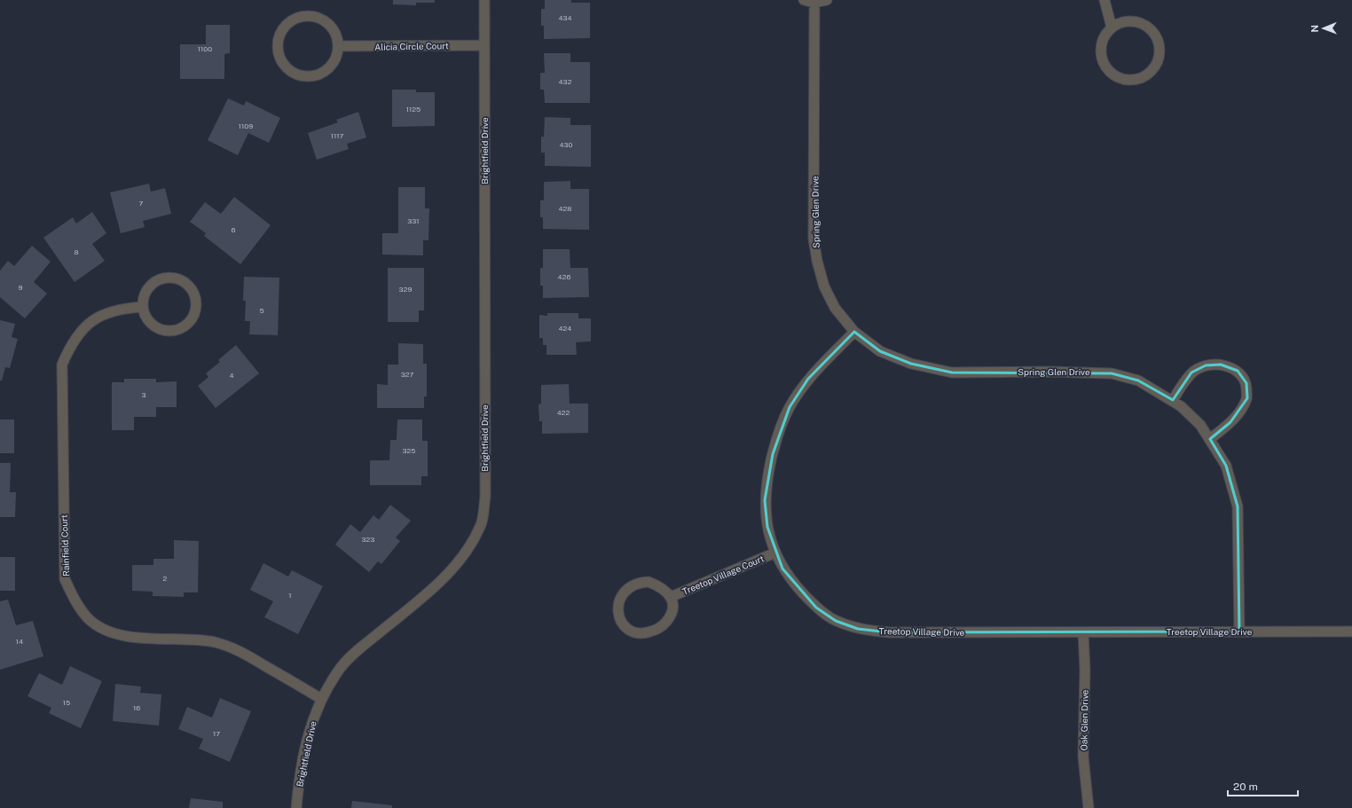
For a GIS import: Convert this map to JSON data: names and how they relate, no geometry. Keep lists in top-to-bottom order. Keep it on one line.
{"streets":{"street":["Alicia Circle Court","Brightfield Drive","Spring Glen Drive","Rainfield Court","Treetop Village Court","Treetop Village Drive","Oak Glen Drive"]},"crossings":[["Alicia Circle Court","Brightfield Drive"],["Brightfield Drive","Rainfield Court"],["Spring Glen Drive","Treetop Village Drive"],["Treetop Village Court","Treetop Village Drive"],["Treetop Village Drive","Oak Glen Drive"]],"house_numbers":["434","1100","432","1125","1109","1117","430","7","428","331","6","8","426","9","329","5","424","327","4","3","422","325","323","2","1","14","15","16","17"],"scale_bar":"20 m","north":"left"}
